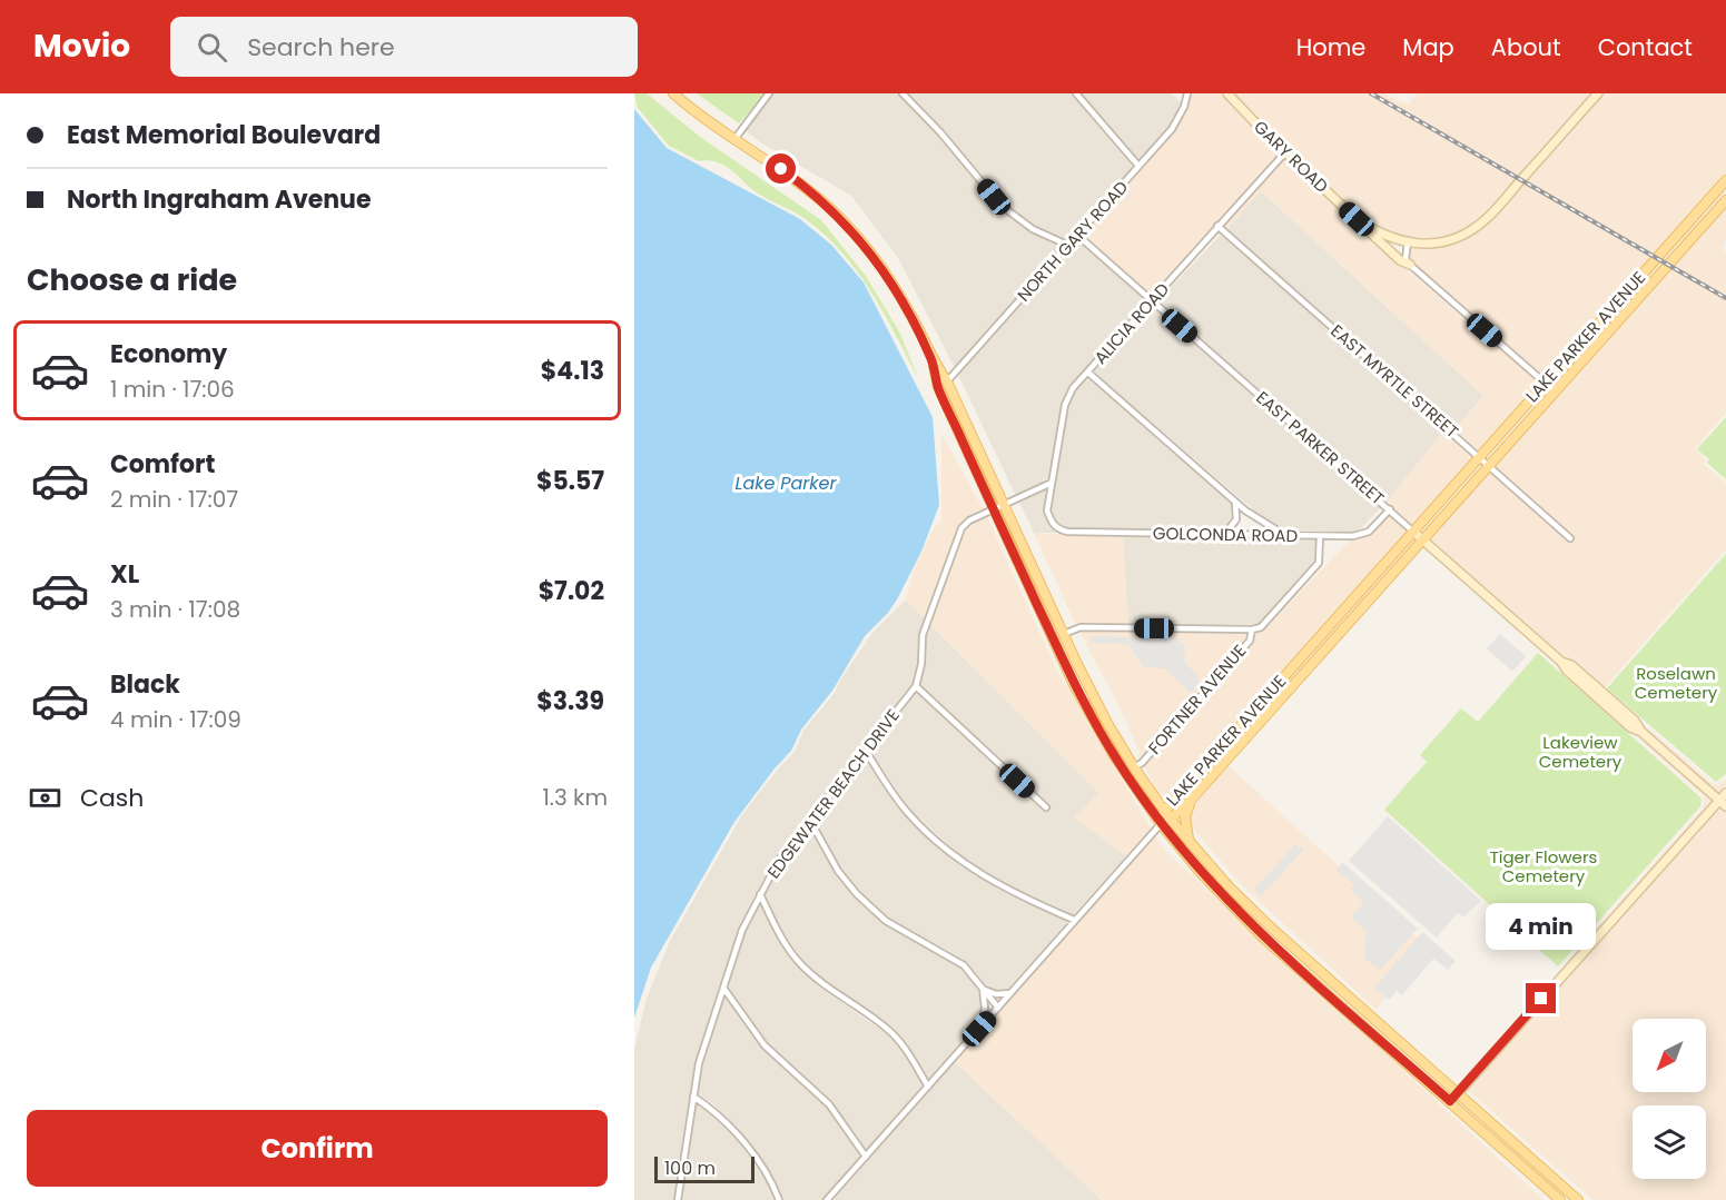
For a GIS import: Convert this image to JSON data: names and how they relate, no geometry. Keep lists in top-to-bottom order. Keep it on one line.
{"streets":{"main road":["LAKE PARKER AVENUE"],"street":["GARY ROAD","NORTH GARY ROAD","ALICIA ROAD","EAST MYRTLE STREET","EAST PARKER STREET","GOLCONDA ROAD","FORTNER AVENUE","EDGEWATER BEACH DRIVE"]},"crossings":[["GARY ROAD","ALICIA ROAD"],["NORTH GARY ROAD","EAST PARKER STREET"],["ALICIA ROAD","EAST MYRTLE STREET"],["ALICIA ROAD","EAST PARKER STREET"],["ALICIA ROAD","GOLCONDA ROAD"],["ALICIA ROAD","EDGEWATER BEACH DRIVE"],["LAKE PARKER AVENUE","EAST MYRTLE STREET"],["LAKE PARKER AVENUE","EAST PARKER STREET"],["EAST PARKER STREET","GOLCONDA ROAD"],["GOLCONDA ROAD","FORTNER AVENUE"]],"water":["Lake Parker"],"parks":["Roselawn Cemetery","Lakeview Cemetery","Tiger Flowers Cemetery"],"scale_bar":"100 m","north":"bottom left","page":{"header":"Movio","search":"Search here","nav":["Home","Map","About","Contact"],"banner":["East Memorial Boulevard","North Ingraham Avenue"],"heading":"Choose a ride","list":[{"name":"Economy","note":"1 min · 17:06","value":"$4.13"},{"name":"Comfort","note":"2 min · 17:07","value":"$5.57"},{"name":"XL","note":"3 min · 17:08","value":"$7.02"},{"name":"Black","note":"4 min · 17:09","value":"$3.39"}],"pay":["Cash","1.3 km"],"bubble":"4 min","buttons":"Confirm","scale":"100 m"}}
